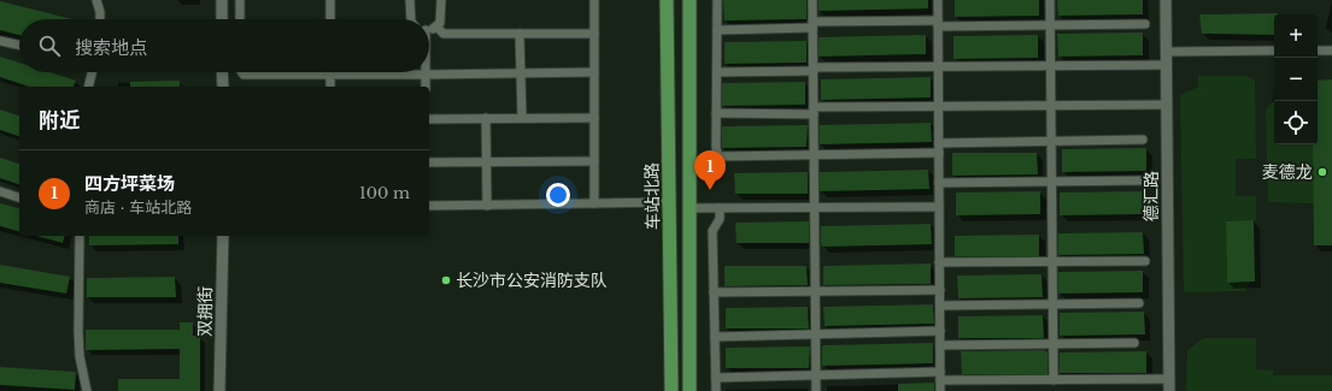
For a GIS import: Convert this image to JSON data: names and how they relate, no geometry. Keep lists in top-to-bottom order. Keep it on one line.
{"streets":{"main road":["车站北路"],"street":["德汇路","双拥街"]},"places":["麦德龙","长沙市公安消防支队"],"page":{"map_buttons":["+","−"],"search":"搜索地点","heading":"附近","list":[{"mark":"1","name":"四方坪菜场","note":"商店 · 车站北路","value":"100 m"}],"pins":"1"}}
